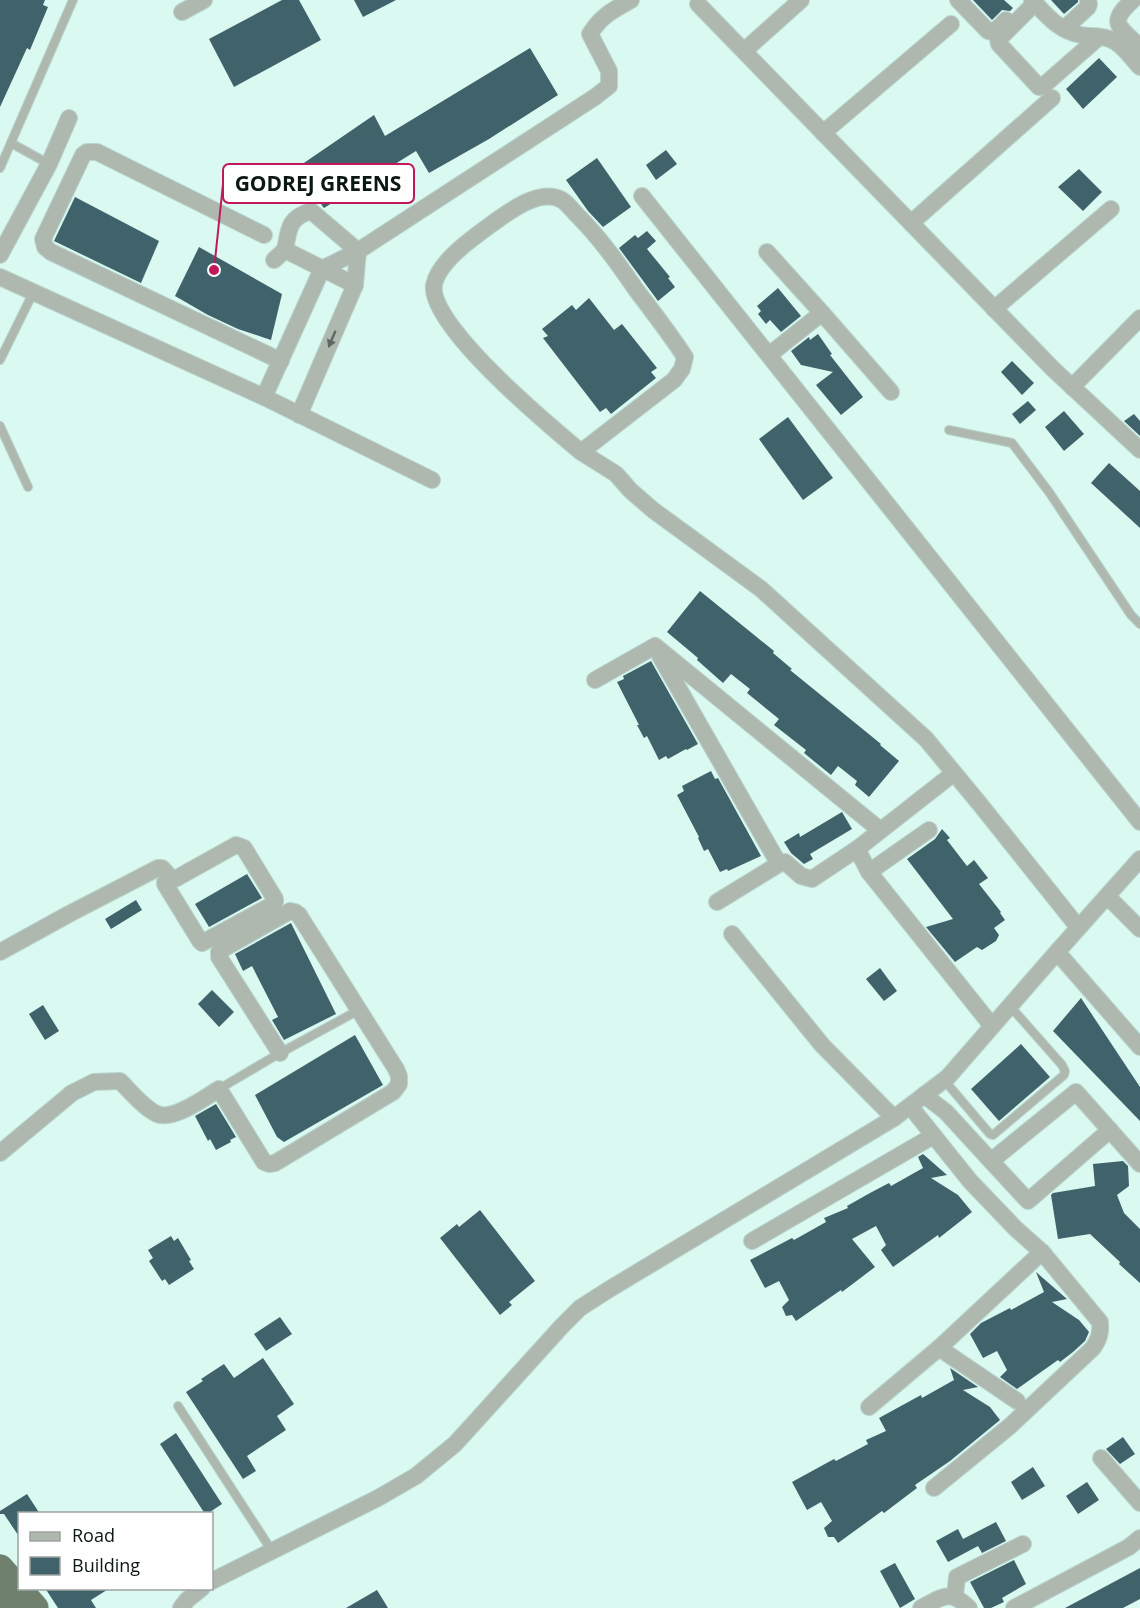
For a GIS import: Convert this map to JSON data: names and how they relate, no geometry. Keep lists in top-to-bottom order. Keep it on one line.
{"places":["GODREJ GREENS"],"legend":["Road","Building"]}
